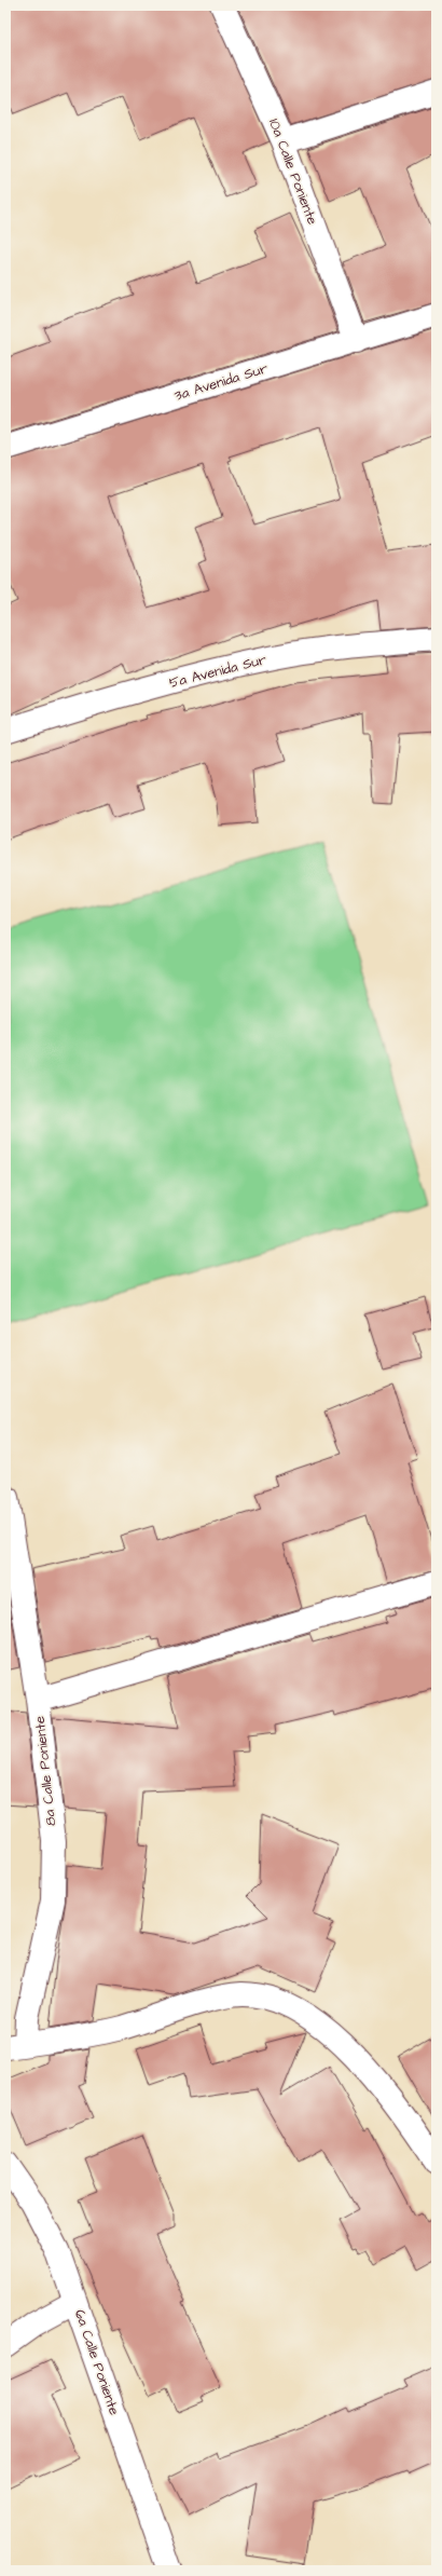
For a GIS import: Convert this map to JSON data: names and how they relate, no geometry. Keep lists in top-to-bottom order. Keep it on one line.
{"streets":{"street":["10a Calle Poniente","3a Avenida Sur","5a Avenida Sur","8a Calle Poniente","6a Calle Poniente"]},"crossings":[["10a Calle Poniente","3a Avenida Sur"]]}
